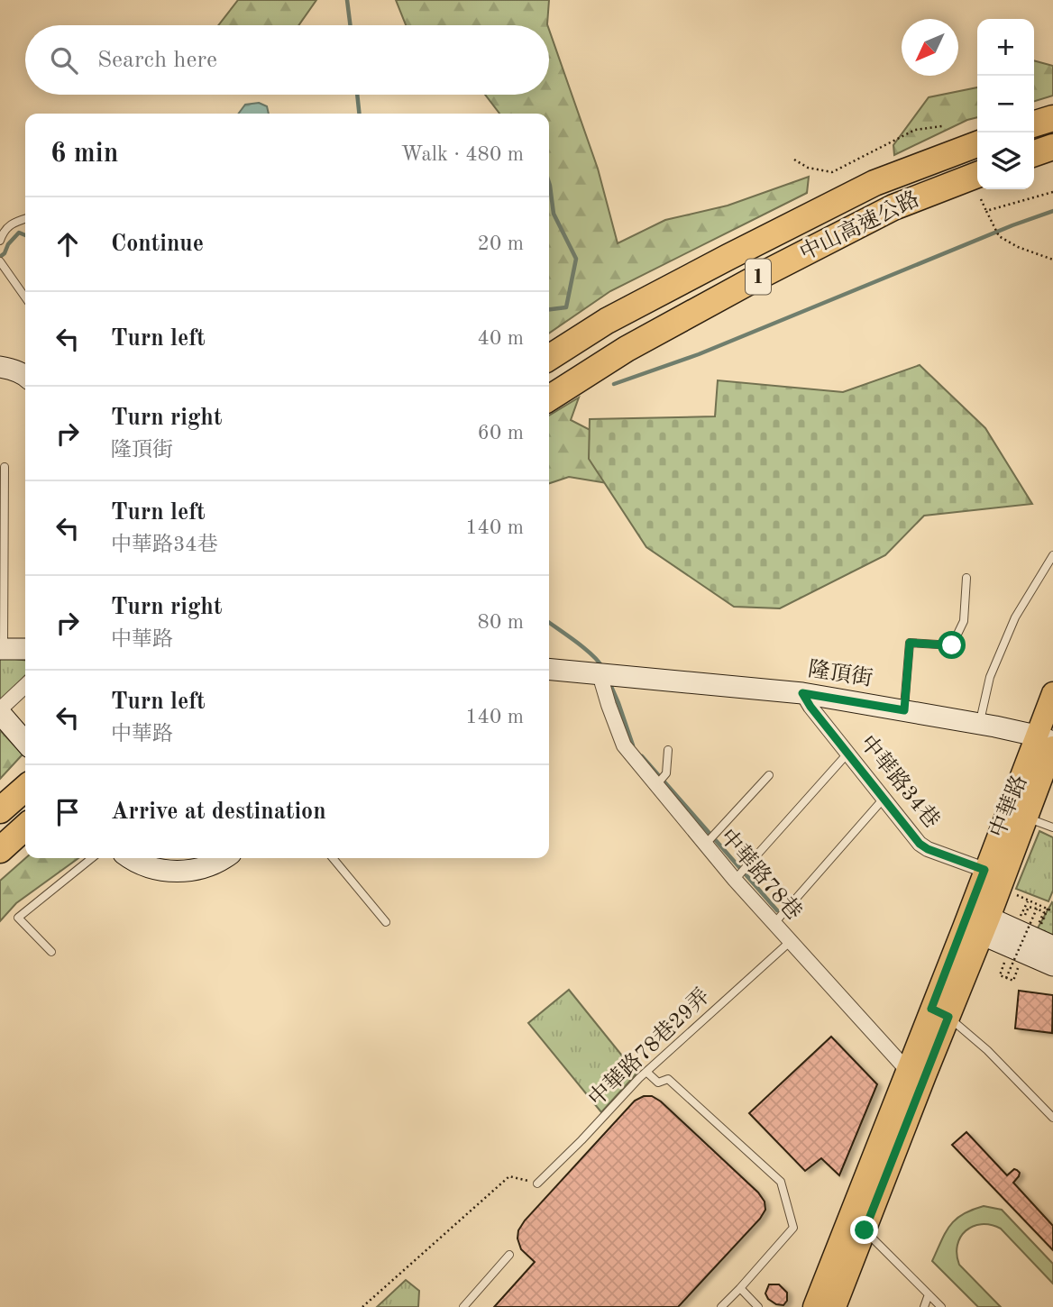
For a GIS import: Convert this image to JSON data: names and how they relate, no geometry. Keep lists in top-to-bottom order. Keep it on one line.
{"streets":{"highway":["中山高速公路","1"],"main road":["中華路"],"street":["隆頂街","中華路34巷","中華路78巷"],"lane":["中華路78巷29弄"]},"crossings":[["隆頂街","中華路34巷"],["隆頂街","中華路"],["隆頂街","中華路78巷"],["中華路34巷","中華路"],["中華路","中華路78巷"],["中華路78巷","中華路78巷29弄"]],"north":"bottom left","page":{"map_buttons":["+","−"],"search":"Search here","heading":["6 min","Walk · 480 m"],"list":[["Continue","20 m"],["Turn left","40 m"],["Turn right","隆頂街","60 m"],["Turn left","中華路34巷","140 m"],["Turn right","中華路","80 m"],["Turn left","中華路","140 m"],"Arrive at destination"]}}
